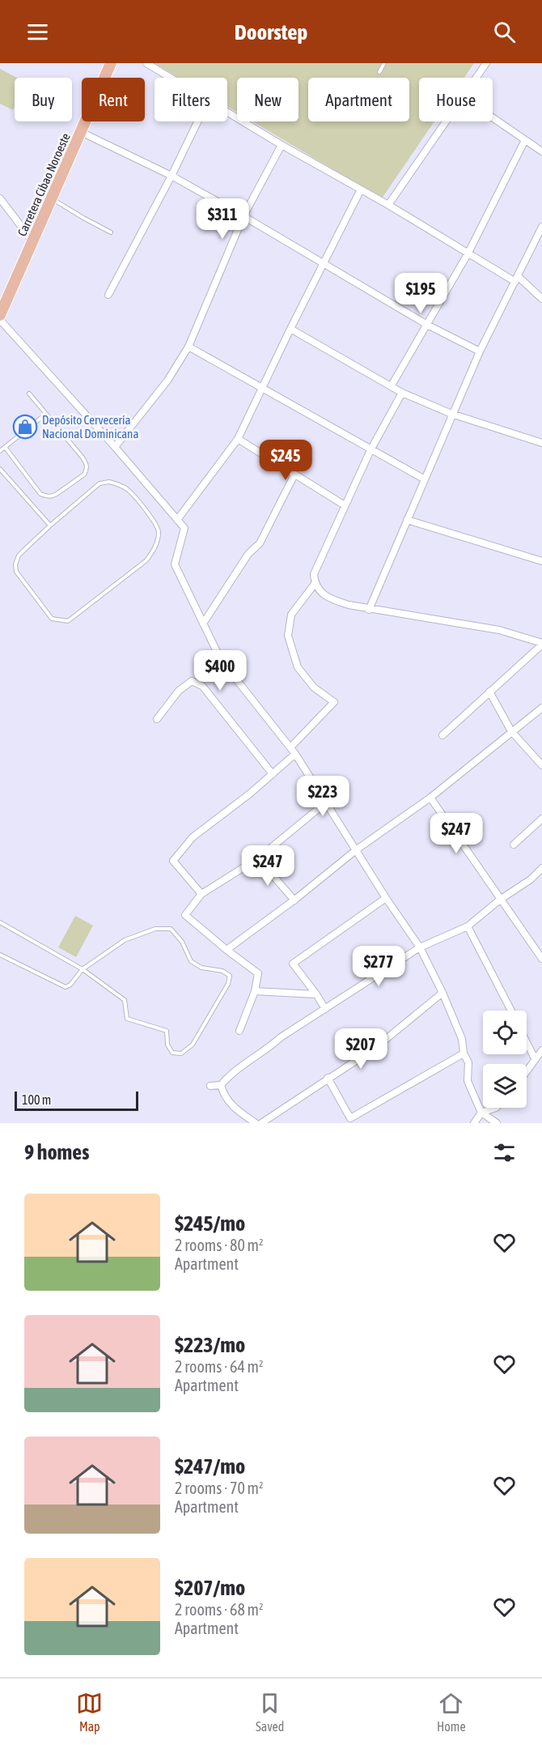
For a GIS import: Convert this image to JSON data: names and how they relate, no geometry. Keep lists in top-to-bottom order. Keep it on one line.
{"streets":{"main road":["Carretera Cibao Noroeste"]},"places":{"shop":["Depósito Cervecería Nacional Dominicana"]},"scale_bar":"100 m","page":{"header":"Doorstep","chip":["Buy","Rent","Filters","New","Apartment","House"],"price":["$311","$195","$245","$400","$223","$247","$247","$277","$207"],"scale":"100 m","heading":"9 homes","list":[{"name":"$245/mo","note":"2 rooms · 80 m² · Apartment"},{"name":"$223/mo","note":"2 rooms · 64 m² · Apartment"},{"name":"$247/mo","note":"2 rooms · 70 m² · Apartment"},{"name":"$207/mo","note":"2 rooms · 68 m² · Apartment"}],"tabs":["Map","Saved","Home"]}}
